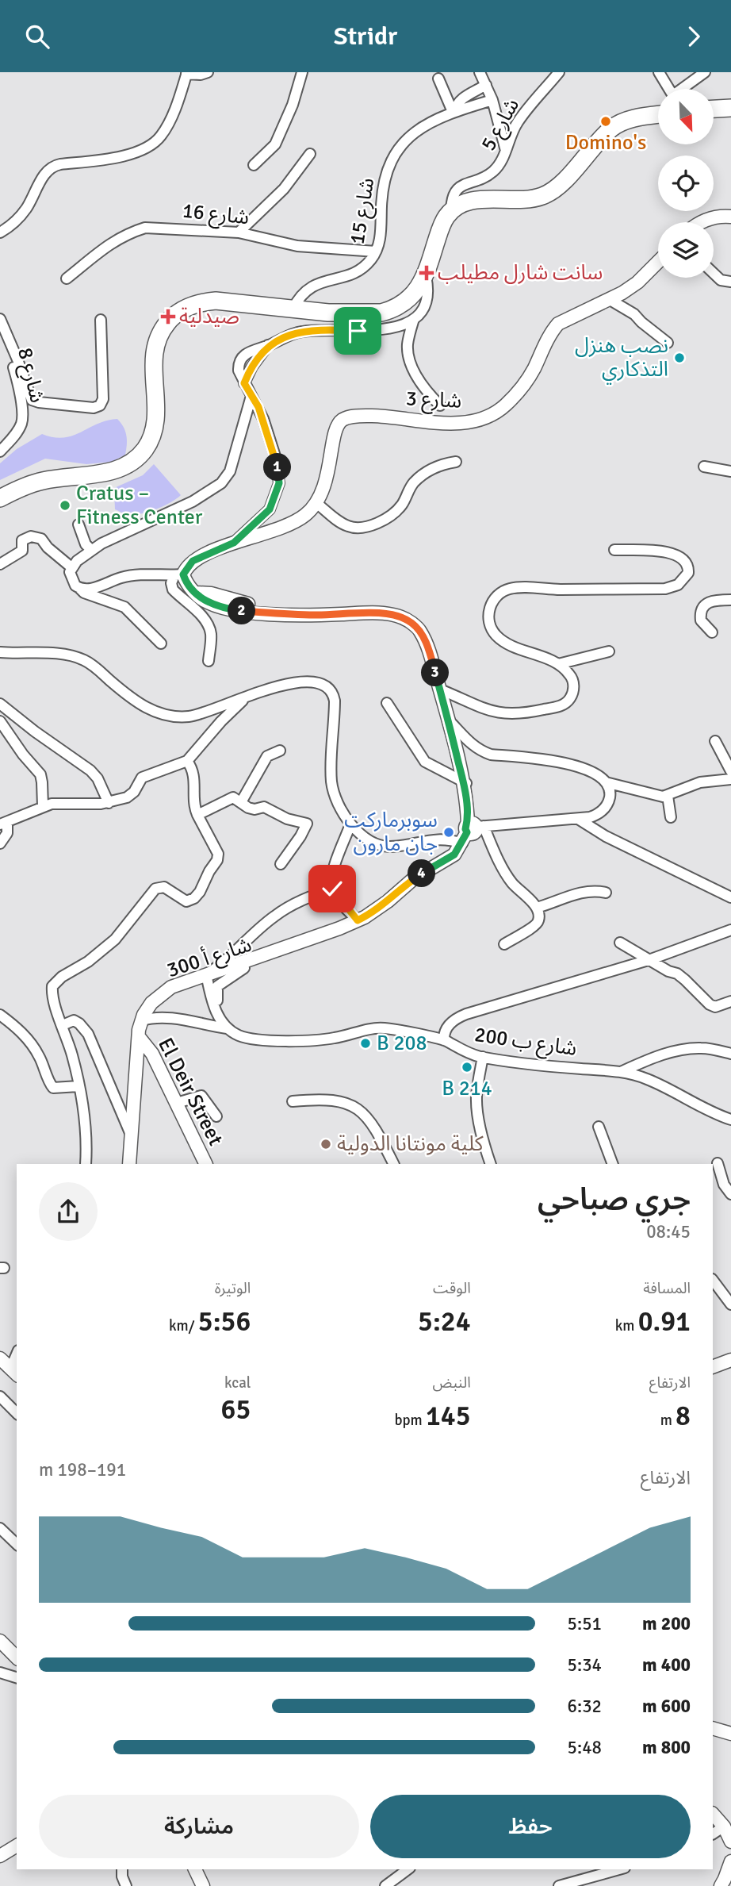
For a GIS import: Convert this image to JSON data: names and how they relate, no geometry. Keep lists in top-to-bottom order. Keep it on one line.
{"streets":{"street":["شارع 5","شارع 15","شارع 16","شارع 8","شارع 3","شارع أ 300","شارع ب 200","El Deir Street"]},"crossings":[["شارع 15","شارع 16"],["شارع أ 300","شارع ب 200"]],"places":{"other":["Domino's","نصب هنزل التذكاري","Cratus – Fitness Center","سوبرماركت جان مارون","B 208","B 214","كلية مونتانا الدولية"],"health":["سانت شارل مطيلب","صيدلية"]},"north":"bottom right","page":{"header":"Stridr","pins":["1","2","3","4"],"heading":["جري صباحي","08:45"],"stats":[["المسافة","0.91 km"],["الوقت","5:24"],["الوتيرة","5:56 /km"],["الارتفاع","8 m"],["النبض","145 bpm"],["kcal","65"]],"chart":["الارتفاع","191–198 m"],"list":[{"name":"200 m","note":"5:51"},{"name":"400 m","note":"5:34"},{"name":"600 m","note":"6:32"},{"name":"800 m","note":"5:48"}],"buttons":["حفظ","مشاركة"]}}
